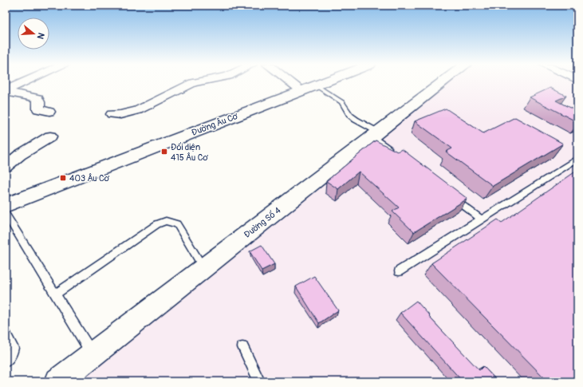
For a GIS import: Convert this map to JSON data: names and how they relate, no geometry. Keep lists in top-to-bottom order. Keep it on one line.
{"streets":{"street":["Đường Âu Cơ","Đường Số 4"]},"places":{"transit":["Đối diện 415 Âu Cơ","403 Âu Cơ"]},"north":"right"}
